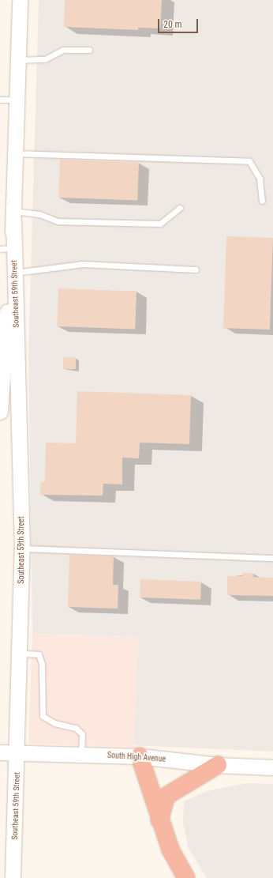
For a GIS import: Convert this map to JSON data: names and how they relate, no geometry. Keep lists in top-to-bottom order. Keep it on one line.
{"streets":{"main road":["Southeast 59th Street","South High Avenue"]},"crossings":[["Southeast 59th Street","South High Avenue"]],"scale_bar":"20 m"}
